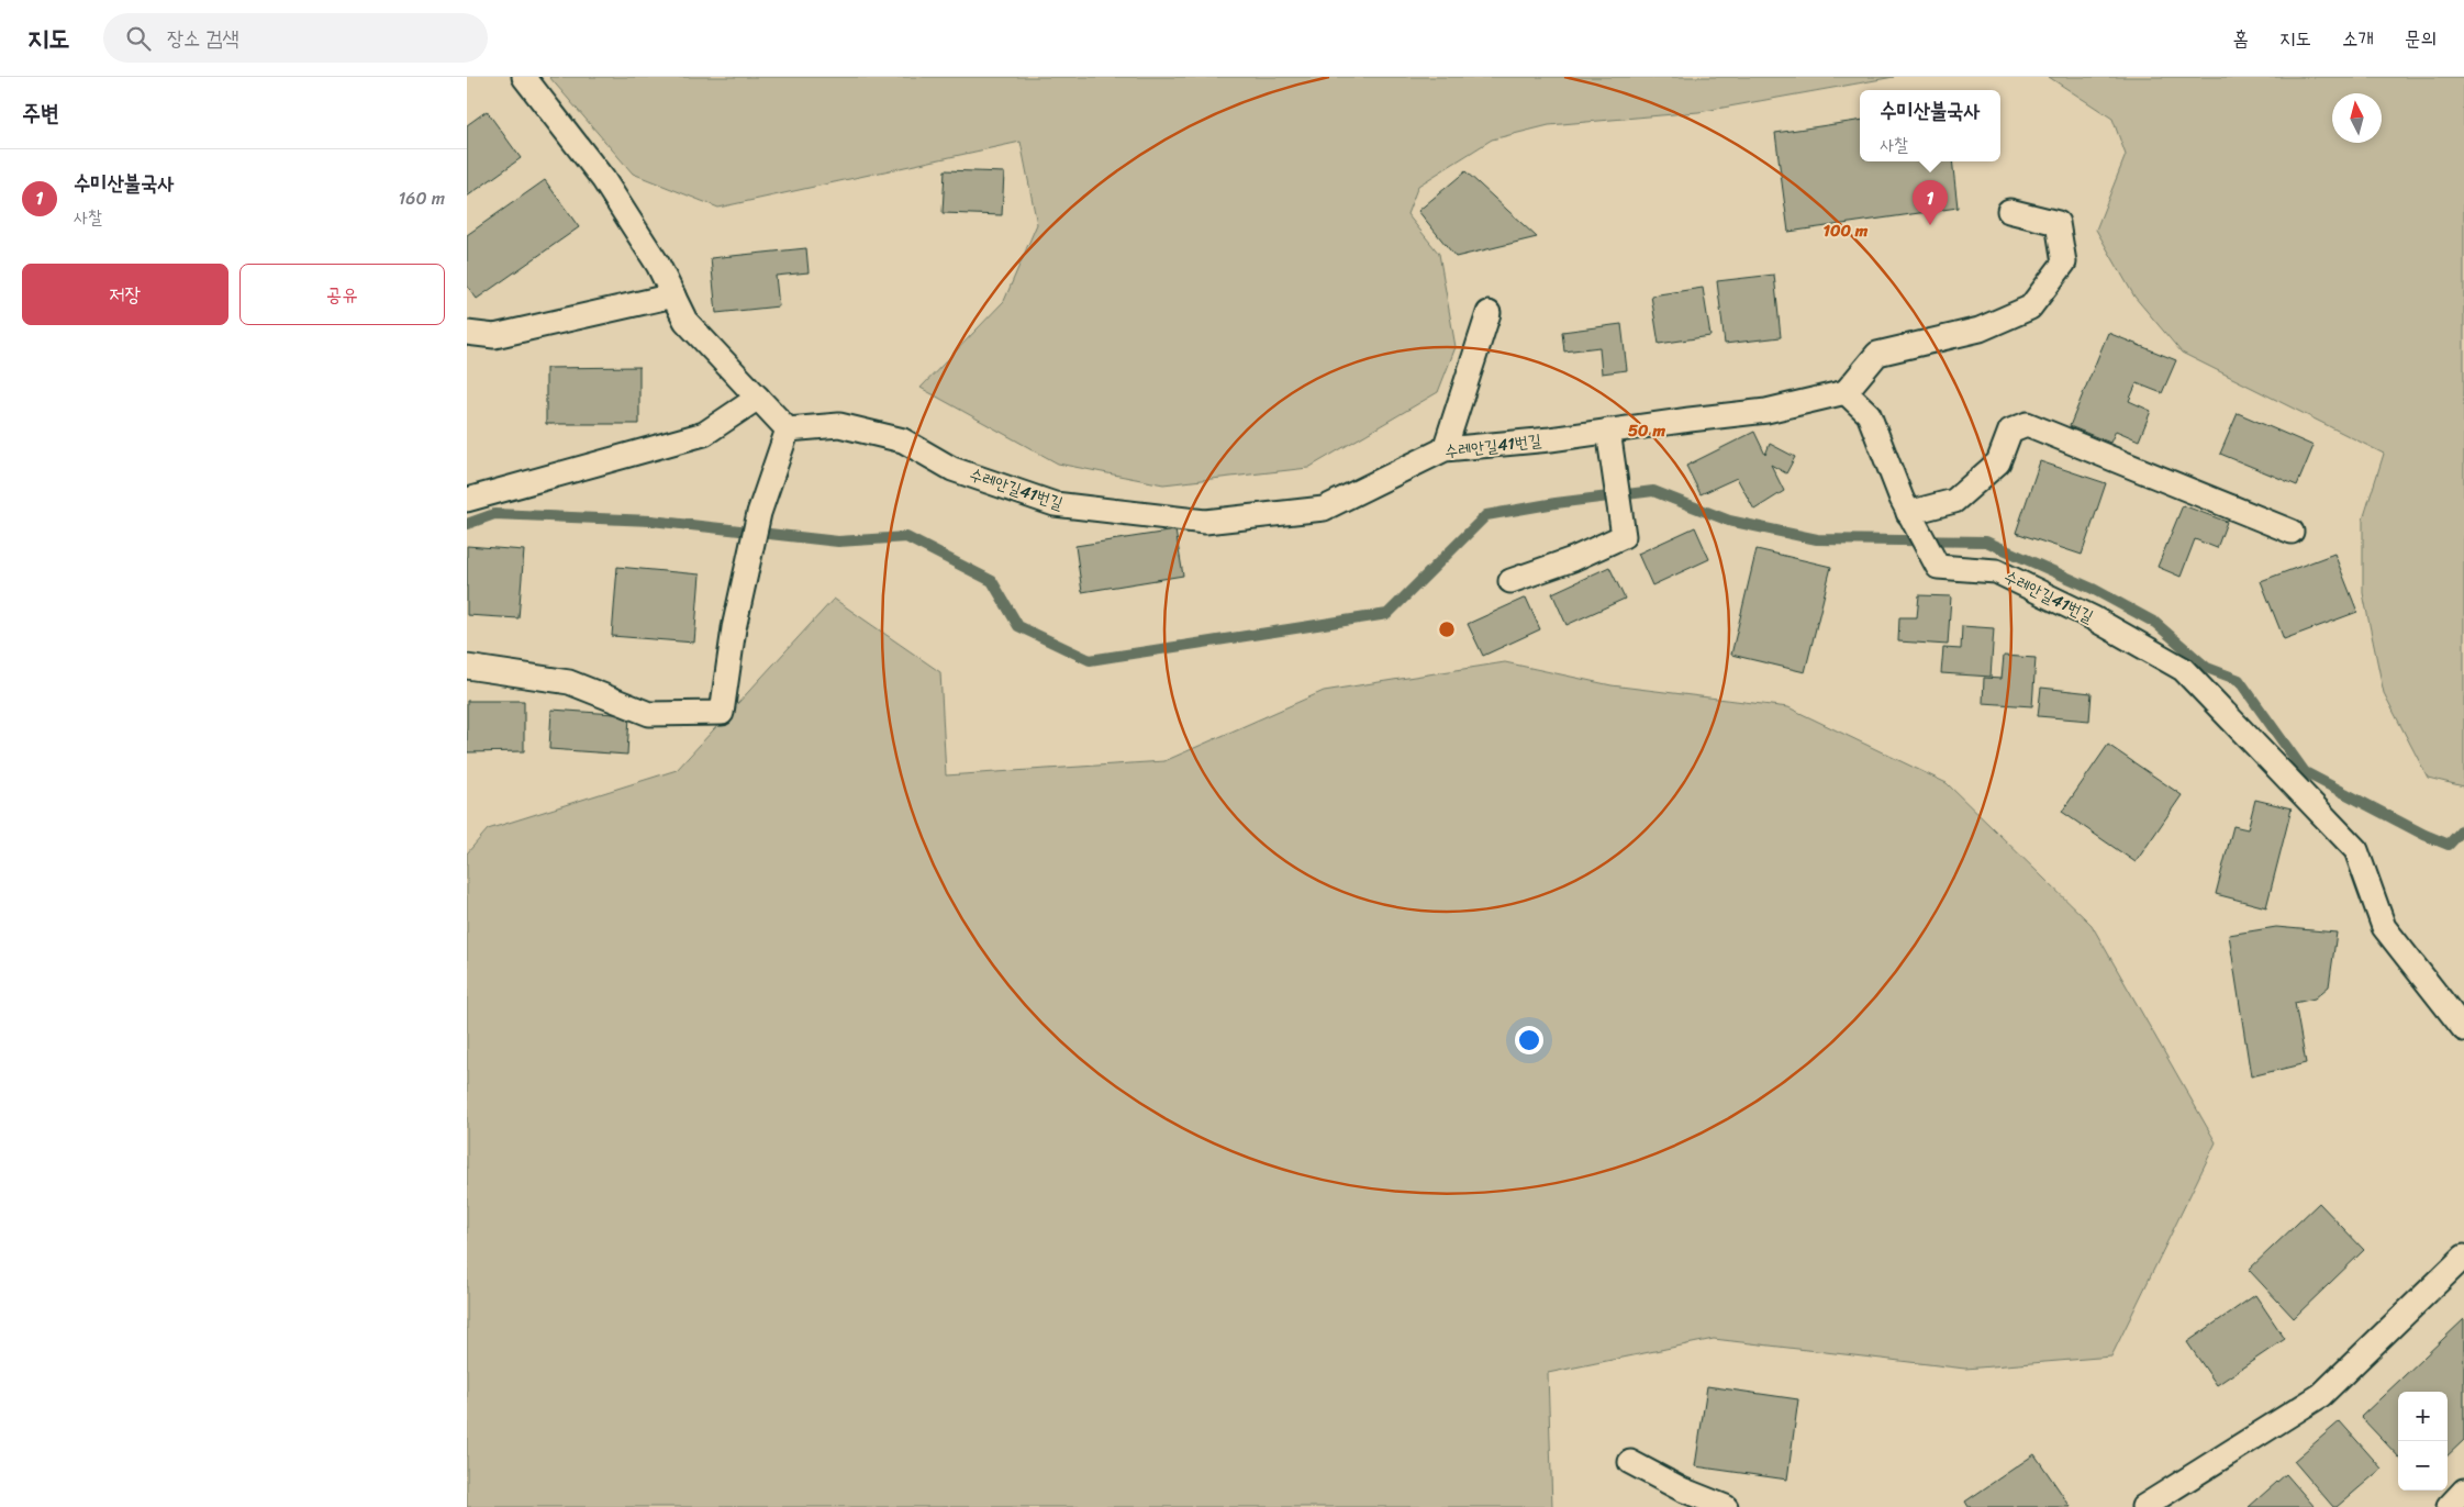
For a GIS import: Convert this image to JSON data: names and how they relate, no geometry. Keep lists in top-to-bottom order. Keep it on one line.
{"streets":{"lane":["수레안길41번길"]},"north":"top","page":{"header":"지도","search":"장소 검색","nav":["홈","지도","소개","문의"],"heading":"주변","popup":["수미산불국사","사찰"],"list":[{"mark":"1","name":"수미산불국사","note":"사찰","value":"160 m"}],"pins":"1","buttons":["저장","공유"],"map_buttons":["+","−"]},"rings":["100 m","50 m"]}
